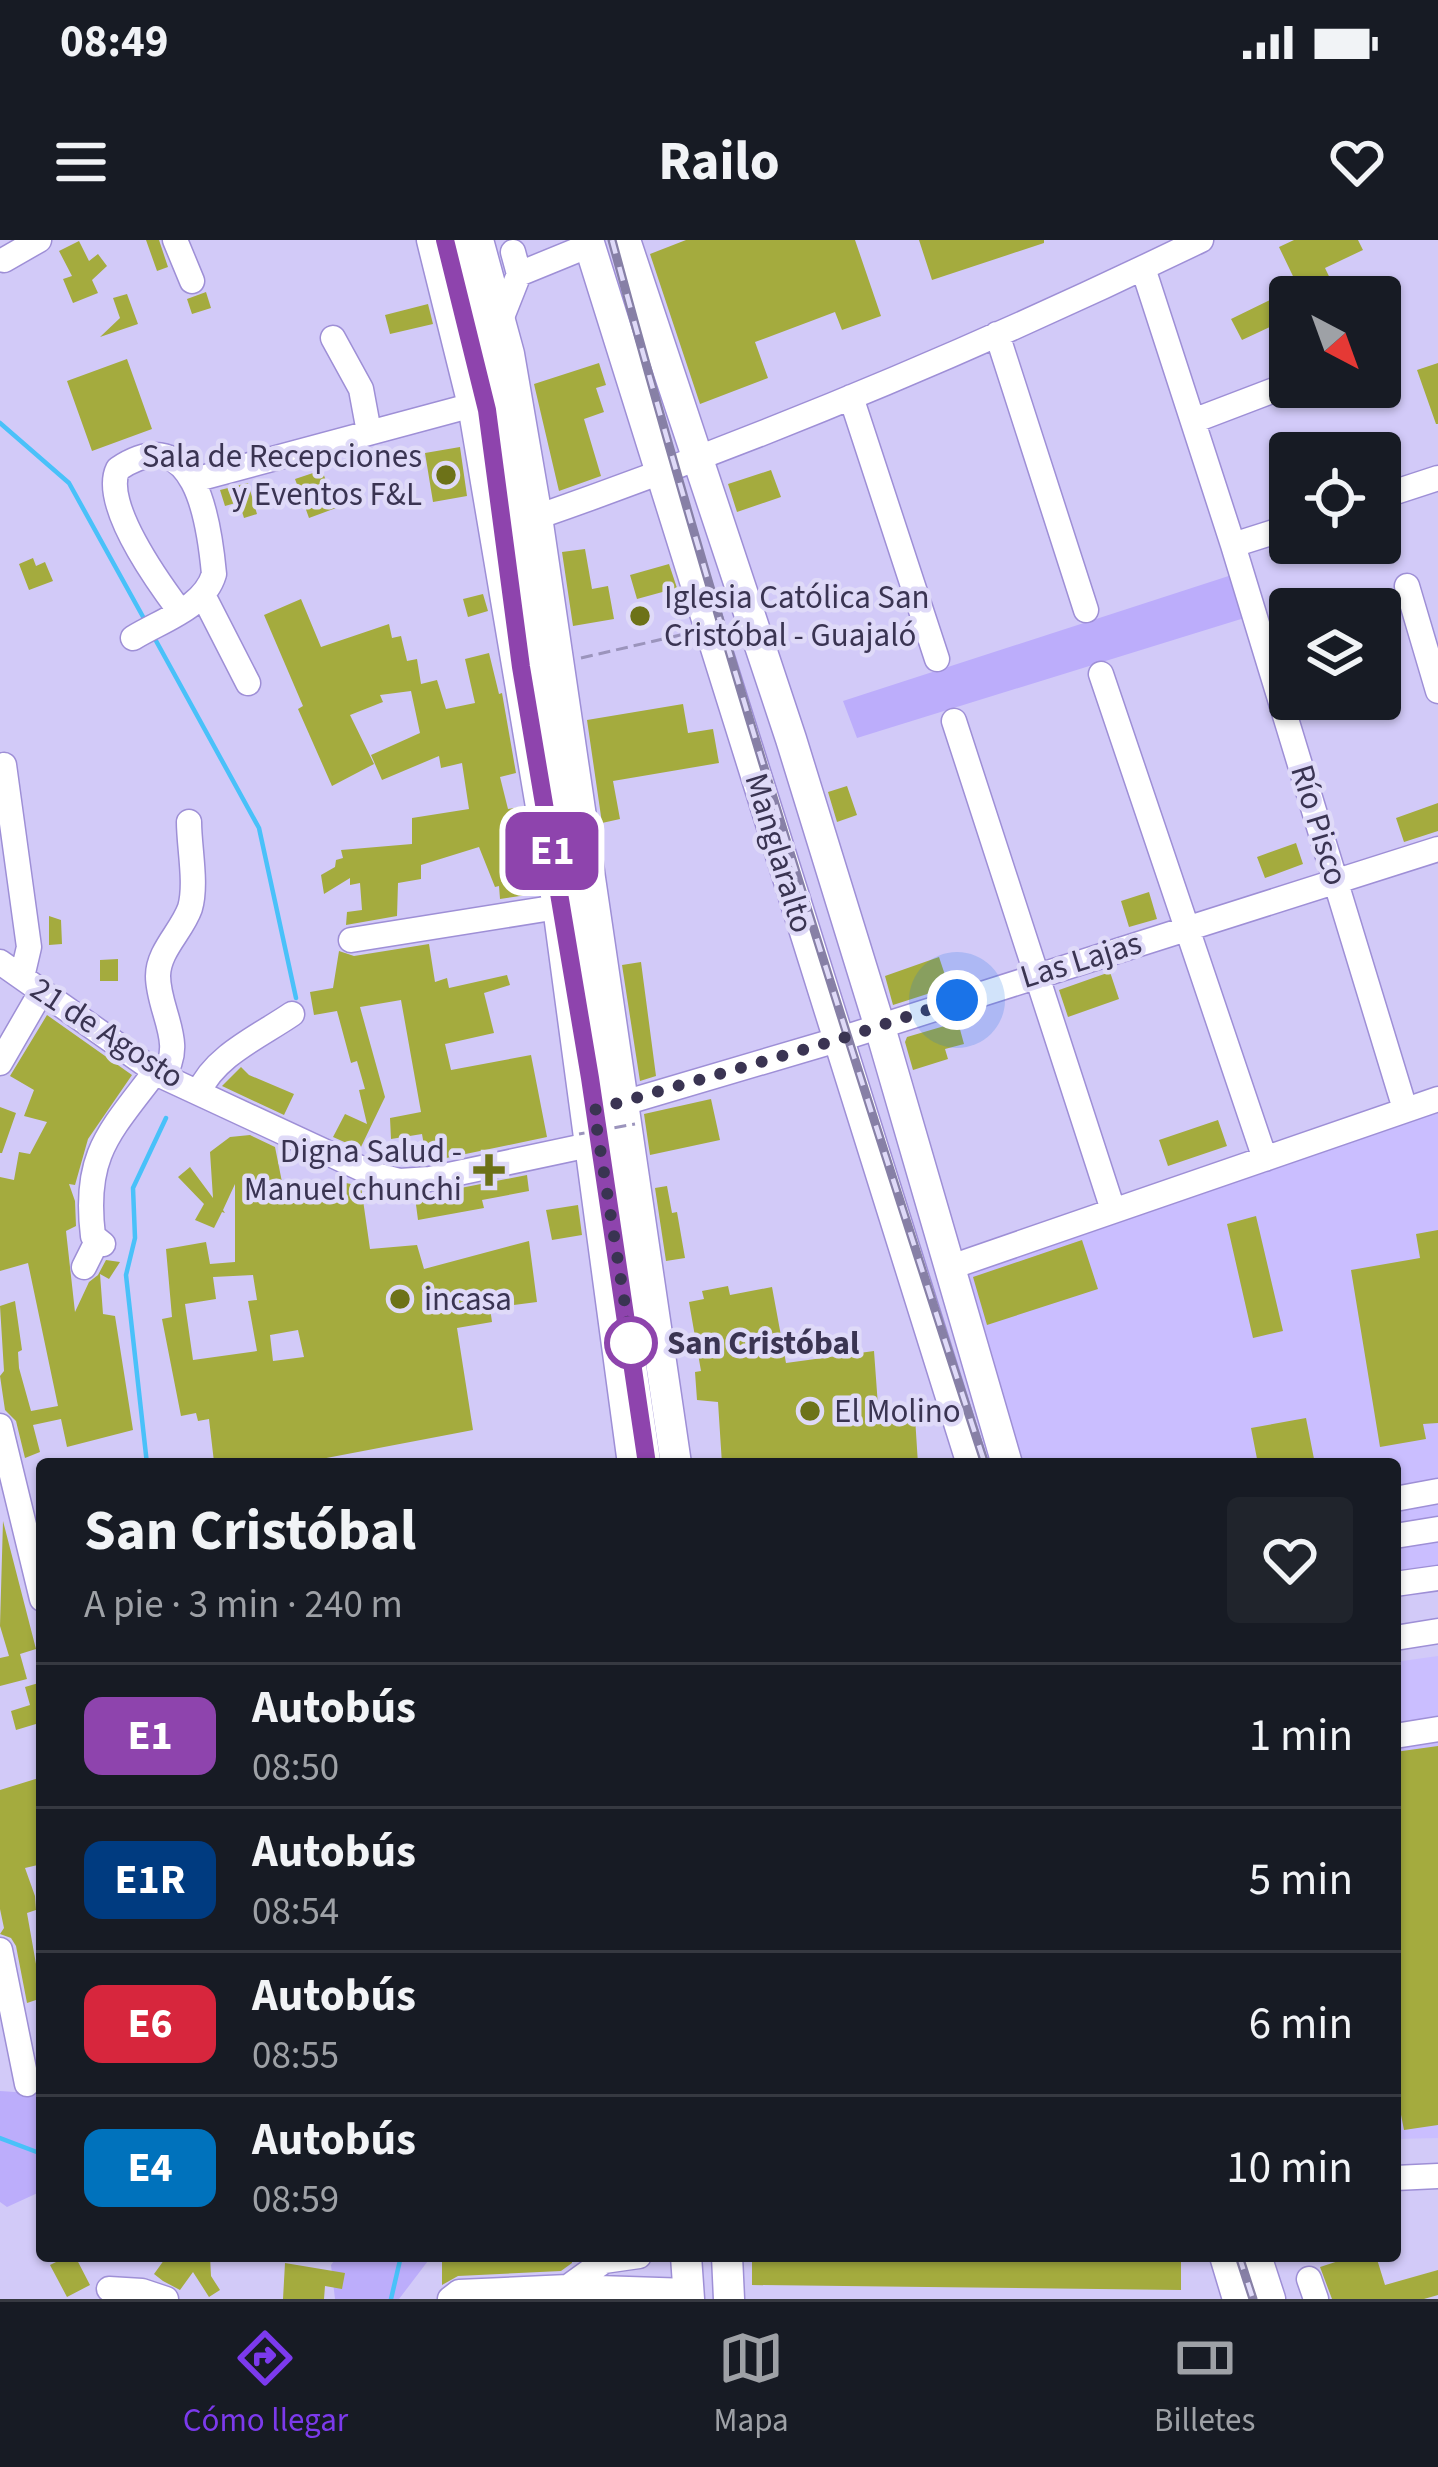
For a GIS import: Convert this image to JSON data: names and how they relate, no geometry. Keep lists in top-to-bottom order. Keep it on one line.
{"streets":{"main road":["Manglaralto"],"street":["Río Pisco","Las Lajas","21 de Agosto"]},"crossings":[["Río Pisco","Las Lajas"],["Manglaralto","Las Lajas"],["Las Lajas","21 de Agosto"]],"places":{"other":["Sala de Recepciones y Eventos F&L","Iglesia Católica San Cristóbal - Guajaló","incasa","San Cristóbal","El Molino"],"health":["Digna Salud - Manuel chunchi"]},"lines":["bus line E1"],"north":"bottom right","page":{"status":"08:49","header":"Railo","on_map":"E1","heading":["San Cristóbal","A pie · 3 min · 240 m"],"list":[{"mark":"E1","name":"Autobús","note":"08:50","value":"1 min"},{"mark":"E1R","name":"Autobús","note":"08:54","value":"5 min"},{"mark":"E6","name":"Autobús","note":"08:55","value":"6 min"},{"mark":"E4","name":"Autobús","note":"08:59","value":"10 min"}],"tabs":["Cómo llegar","Mapa","Billetes"]}}
